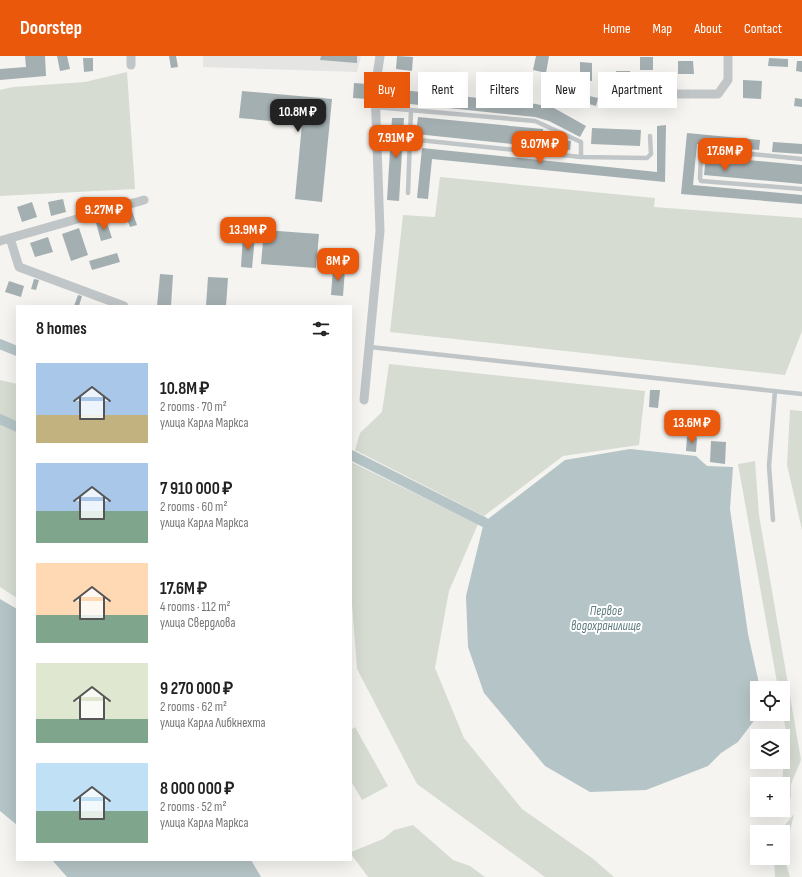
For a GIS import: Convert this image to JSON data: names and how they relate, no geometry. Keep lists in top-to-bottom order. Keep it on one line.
{"water":["Первое водохранилище"],"page":{"header":"Doorstep","nav":["Home","Map","About","Contact"],"chip":["Buy","Rent","Filters","New","Apartment"],"price":["10.8M ₽","7.91M ₽","9.07M ₽","17.6M ₽","9.27M ₽","13.9M ₽","8M ₽","13.6M ₽"],"heading":"8 homes","list":[{"name":"10.8M ₽","note":"2 rooms · 70 m² · улица Карла Маркса"},{"name":"7 910 000 ₽","note":"2 rooms · 60 m² · улица Карла Маркса"},{"name":"17.6M ₽","note":"4 rooms · 112 m² · улица Свердлова"},{"name":"9 270 000 ₽","note":"2 rooms · 62 m² · улица Карла Либкнехта"},{"name":"8 000 000 ₽","note":"2 rooms · 52 m² · улица Карла Маркса"}],"map_buttons":["+","−"]}}
